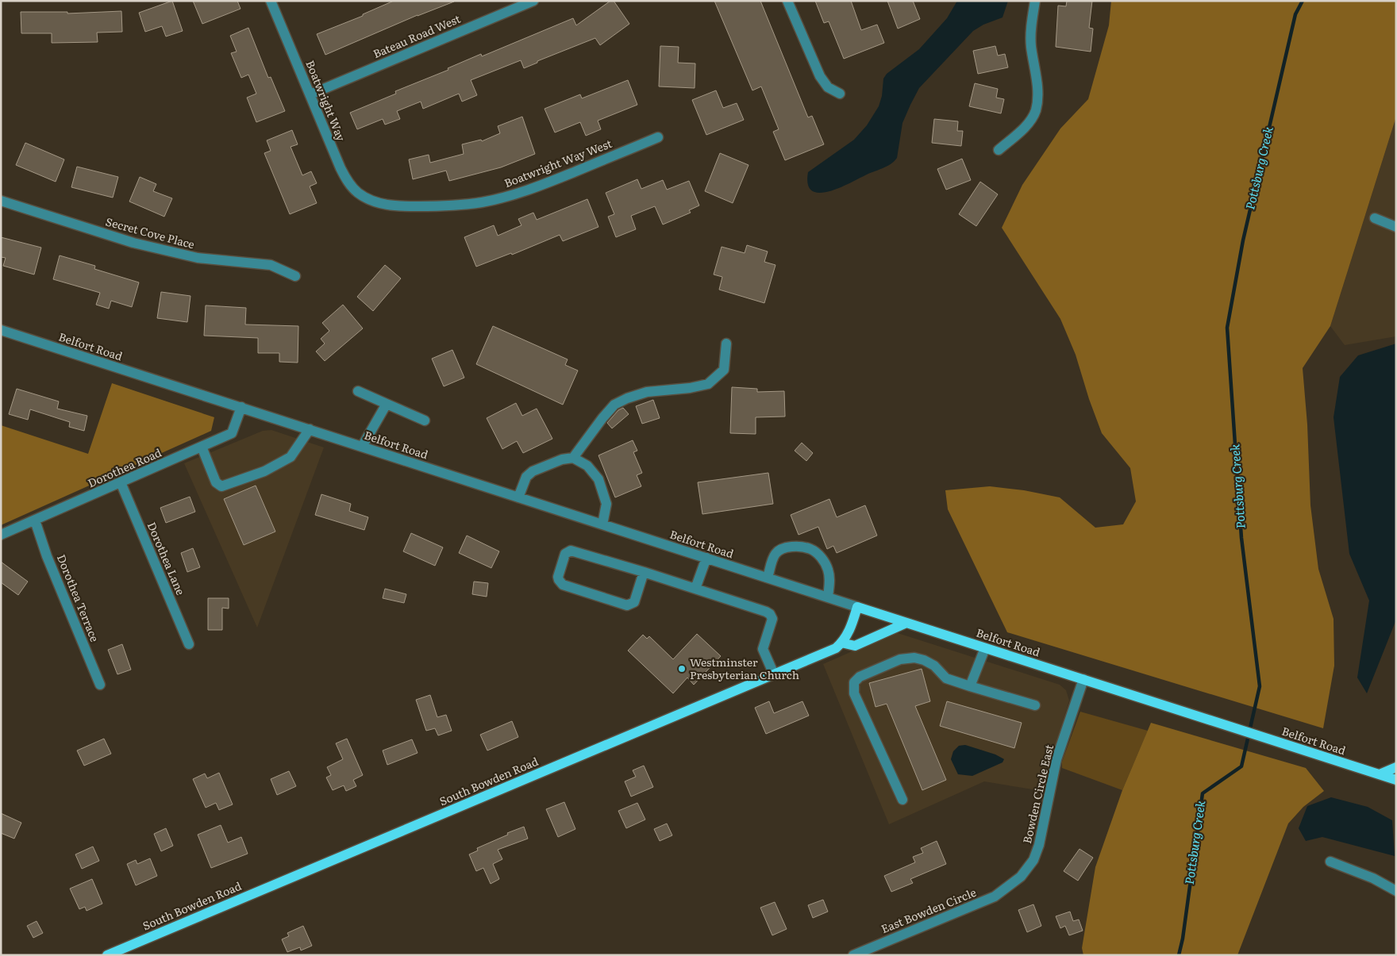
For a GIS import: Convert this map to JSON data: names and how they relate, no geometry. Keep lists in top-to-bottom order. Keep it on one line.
{"streets":{"main road":["Belfort Road","South Bowden Road"],"street":["Bateau Road West","Boatwright Way","Boatwright Way West","Secret Cove Place","Dorothea Road","Dorothea Lane","Dorothea Terrace","Bowden Circle East","East Bowden Circle"]},"crossings":[["Bateau Road West","Boatwright Way"],["Boatwright Way","Boatwright Way West"],["Belfort Road","Dorothea Road"],["Belfort Road","South Bowden Road"],["Belfort Road","Bowden Circle East"],["Dorothea Road","Dorothea Lane"],["Dorothea Road","Dorothea Terrace"],["Bowden Circle East","East Bowden Circle"]],"water":["Pottsburg Creek"],"places":["Westminster Presbyterian Church"]}
